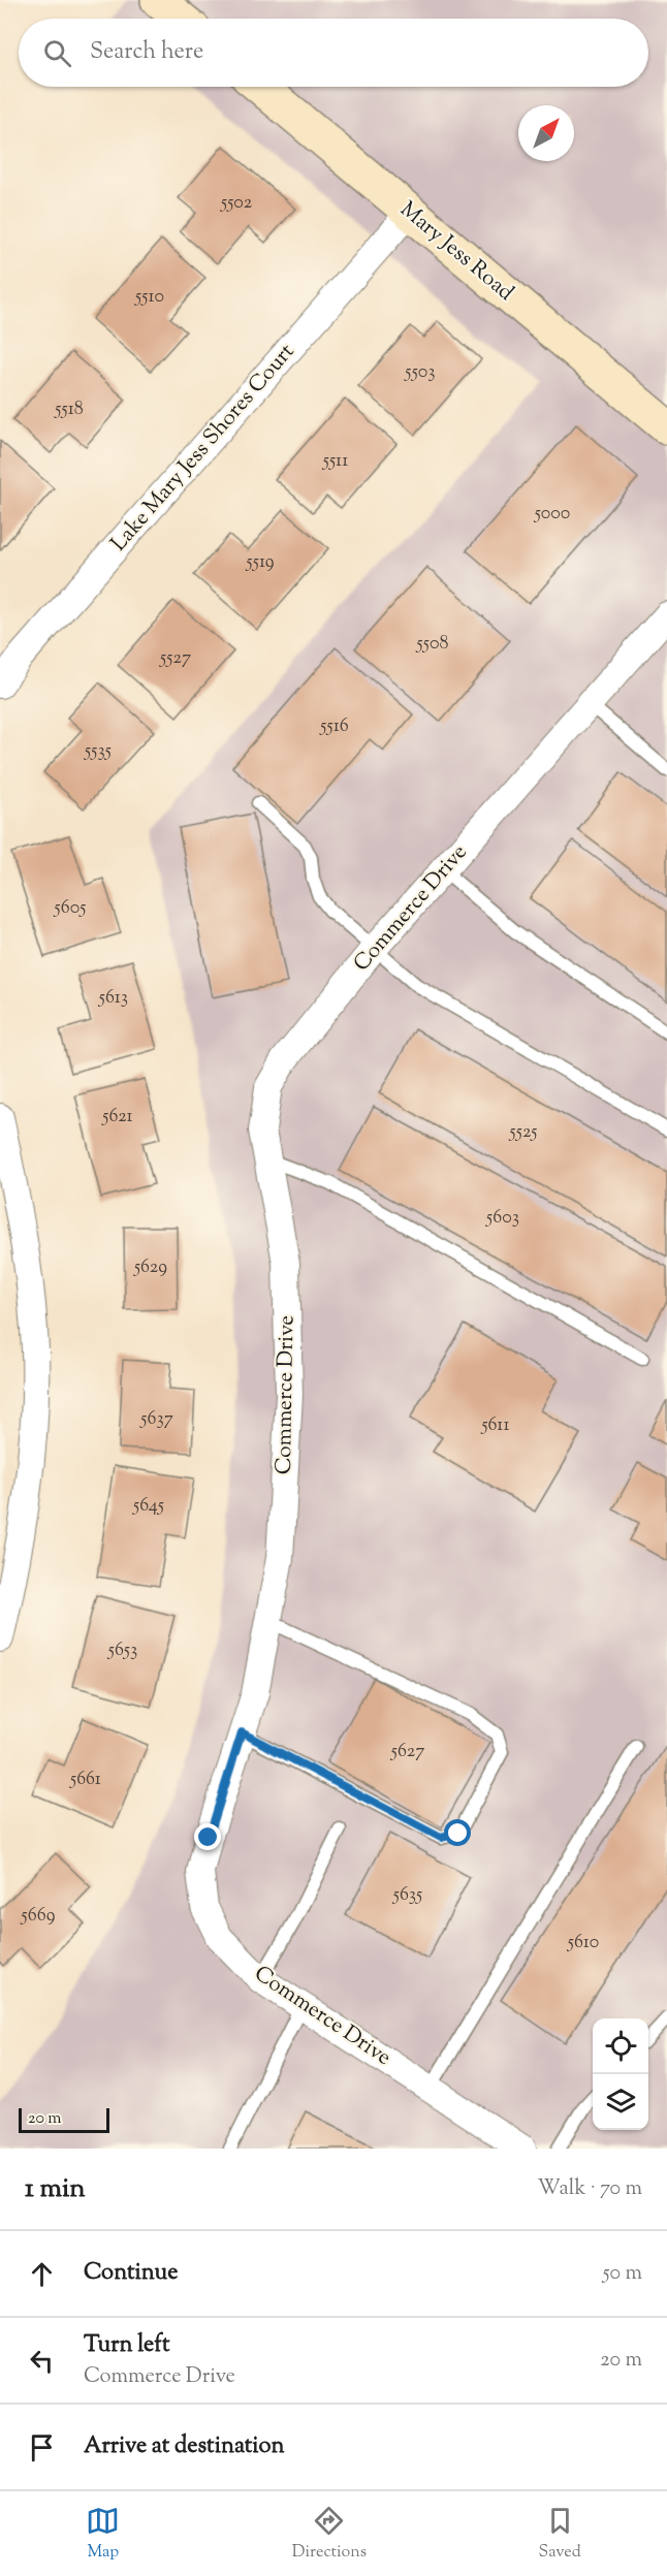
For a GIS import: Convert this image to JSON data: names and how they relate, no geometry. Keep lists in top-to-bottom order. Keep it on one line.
{"streets":{"street":["Mary Jess Road","Lake Mary Jess Shores Court","Commerce Drive"]},"crossings":[["Mary Jess Road","Lake Mary Jess Shores Court"]],"house_numbers":["5502","5510","5503","5518","5511","5000","5519","5508","5527","5516","5535","5605","5613","5621","5525","5603","5629","5637","5611","5645","5653","5627","5661","5635","5669","5610"],"scale_bar":"20 m","north":"top right","page":{"search":"Search here","scale":"20 m","heading":["1 min","Walk · 70 m"],"list":[["Continue","50 m"],["Turn left","Commerce Drive","20 m"],"Arrive at destination"],"nav":["Map","Directions","Saved"]}}
